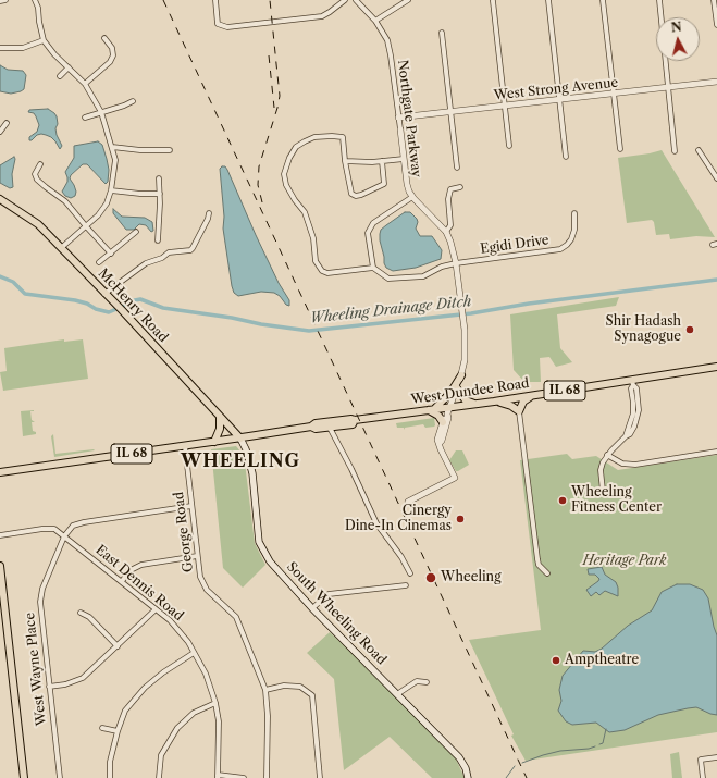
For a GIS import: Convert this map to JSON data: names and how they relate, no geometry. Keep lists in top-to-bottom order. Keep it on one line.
{"streets":{"main road":["McHenry Road","IL 68","West Dundee Road","South Wheeling Road"],"street":["West Strong Avenue","Northgate Parkway","Egidi Drive","George Road","East Dennis Road","West Wayne Place"]},"crossings":[["West Strong Avenue","Northgate Parkway"],["Northgate Parkway","Egidi Drive"],["Northgate Parkway","West Dundee Road"],["McHenry Road","West Dundee Road"],["McHenry Road","South Wheeling Road"],["West Dundee Road","George Road"],["West Dundee Road","South Wheeling Road"],["East Dennis Road","West Wayne Place"]],"districts":["WHEELING"],"water":["Wheeling Drainage Ditch"],"parks":["Heritage Park"],"places":["Shir Hadash Synagogue","Wheeling Fitness Center","Cinergy Dine-In Cinemas","Wheeling","Amptheatre"],"north":"top"}
